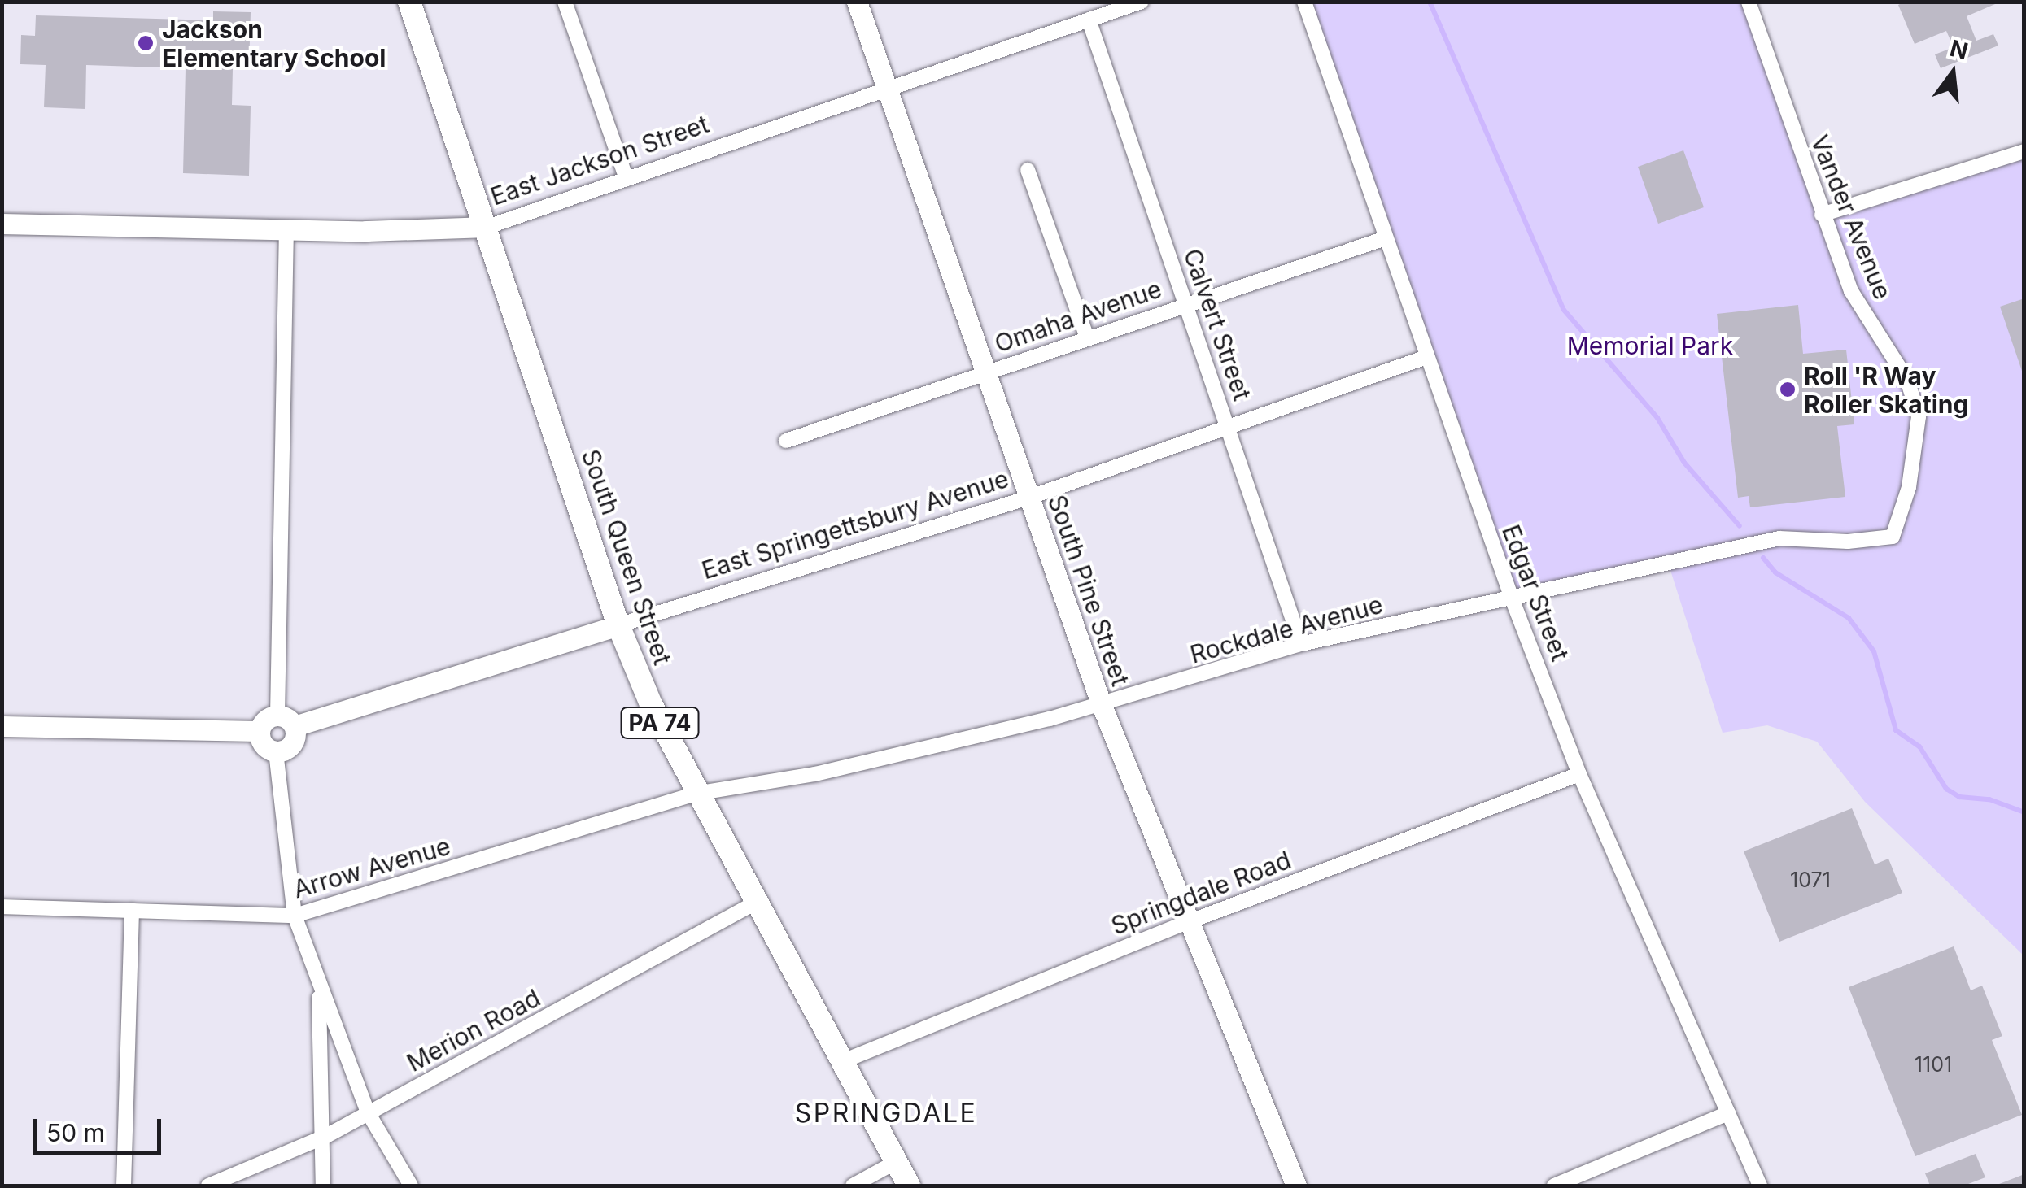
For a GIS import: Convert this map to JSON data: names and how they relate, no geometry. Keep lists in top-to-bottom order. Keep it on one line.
{"streets":{"main road":["South Queen Street","PA 74"],"street":["East Jackson Street","Vander Avenue","Omaha Avenue","Calvert Street","East Springettsbury Avenue","South Pine Street","Edgar Street","Rockdale Avenue","Arrow Avenue","Springdale Road","Merion Road"]},"crossings":[["East Jackson Street","Calvert Street"],["East Jackson Street","South Queen Street"],["East Jackson Street","South Pine Street"],["Vander Avenue","Rockdale Avenue"],["Omaha Avenue","Calvert Street"],["Omaha Avenue","South Pine Street"],["Omaha Avenue","Edgar Street"],["Calvert Street","East Springettsbury Avenue"],["Calvert Street","Rockdale Avenue"],["East Springettsbury Avenue","South Queen Street"],["East Springettsbury Avenue","South Pine Street"],["East Springettsbury Avenue","Edgar Street"],["South Queen Street","Rockdale Avenue"],["South Queen Street","Arrow Avenue"],["South Queen Street","Springdale Road"],["South Queen Street","Merion Road"],["South Pine Street","Rockdale Avenue"],["South Pine Street","Springdale Road"],["Edgar Street","Rockdale Avenue"],["Edgar Street","Springdale Road"],["Rockdale Avenue","Arrow Avenue"]],"districts":["SPRINGDALE"],"parks":["Memorial Park"],"places":["Jackson Elementary School","Roll 'R Way Roller Skating"],"house_numbers":["1071","1101"],"scale_bar":"50 m","north":"top"}
